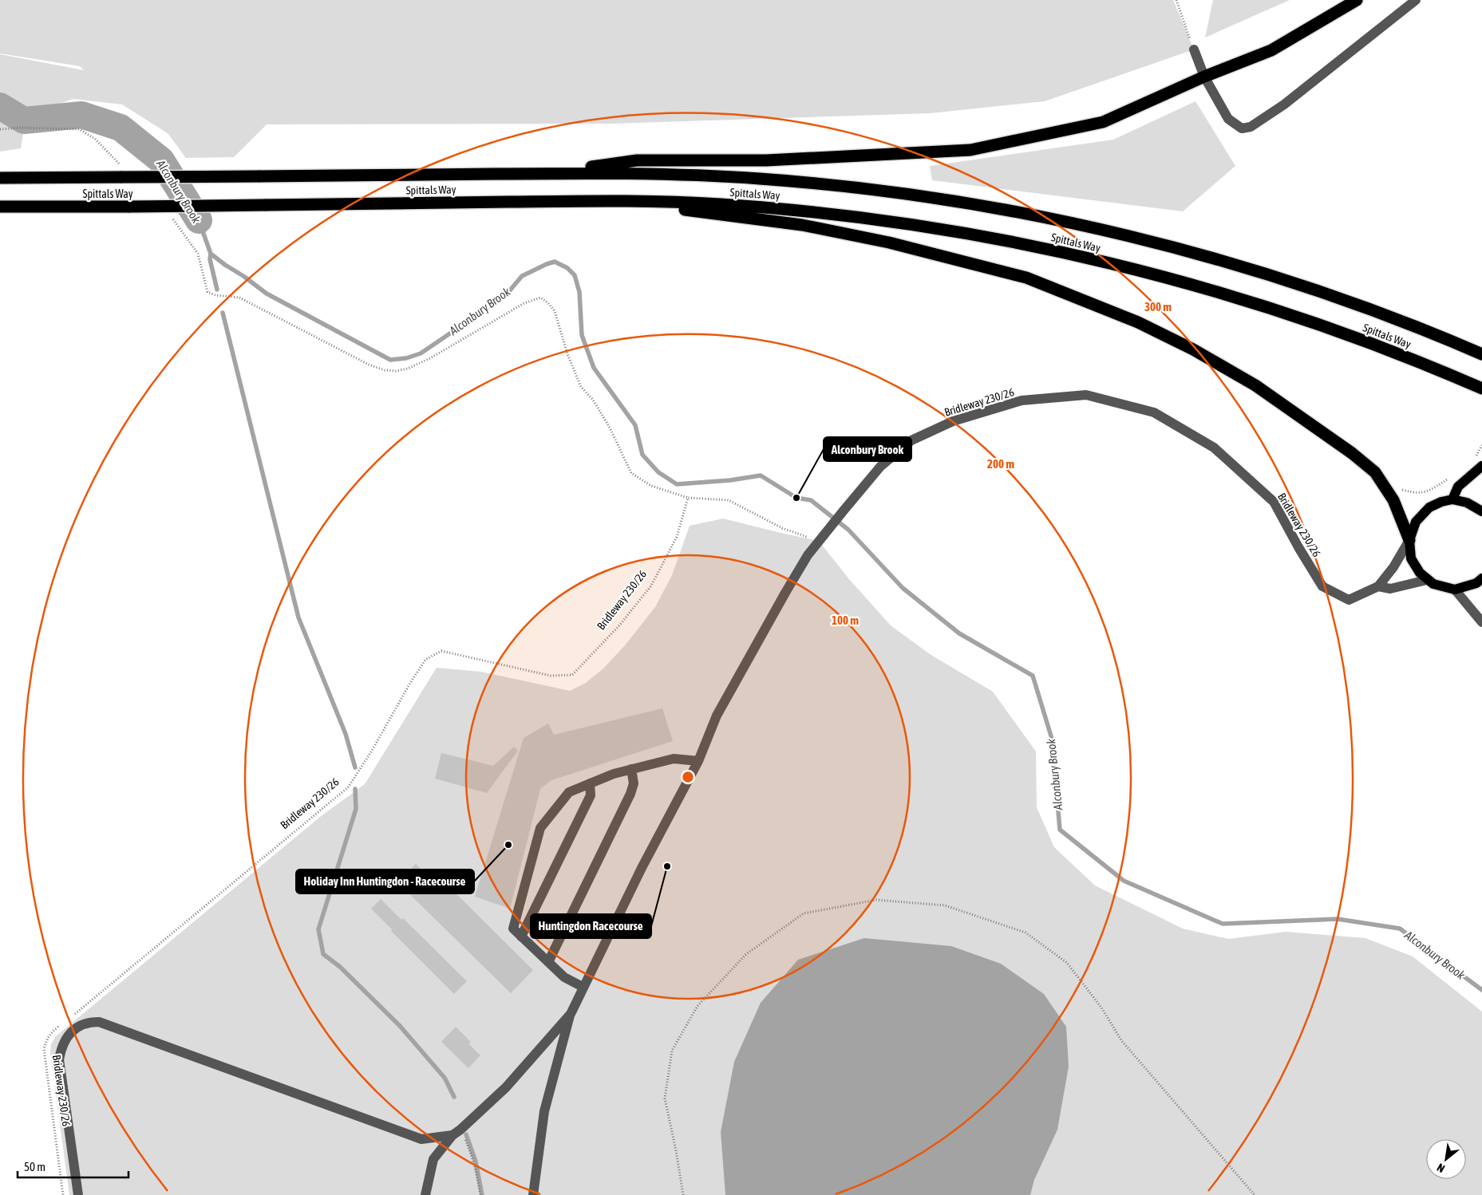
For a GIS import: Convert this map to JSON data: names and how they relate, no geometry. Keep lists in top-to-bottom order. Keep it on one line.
{"streets":{"highway":["Spittals Way"],"lane":["Bridleway 230/26"]},"water":["Alconbury Brook"],"places":["Alconbury Brook","Holiday Inn Huntingdon - Racecourse","Huntingdon Racecourse"],"scale_bar":"50 m","north":"bottom left","rings":["300 m","200 m","100 m"]}
